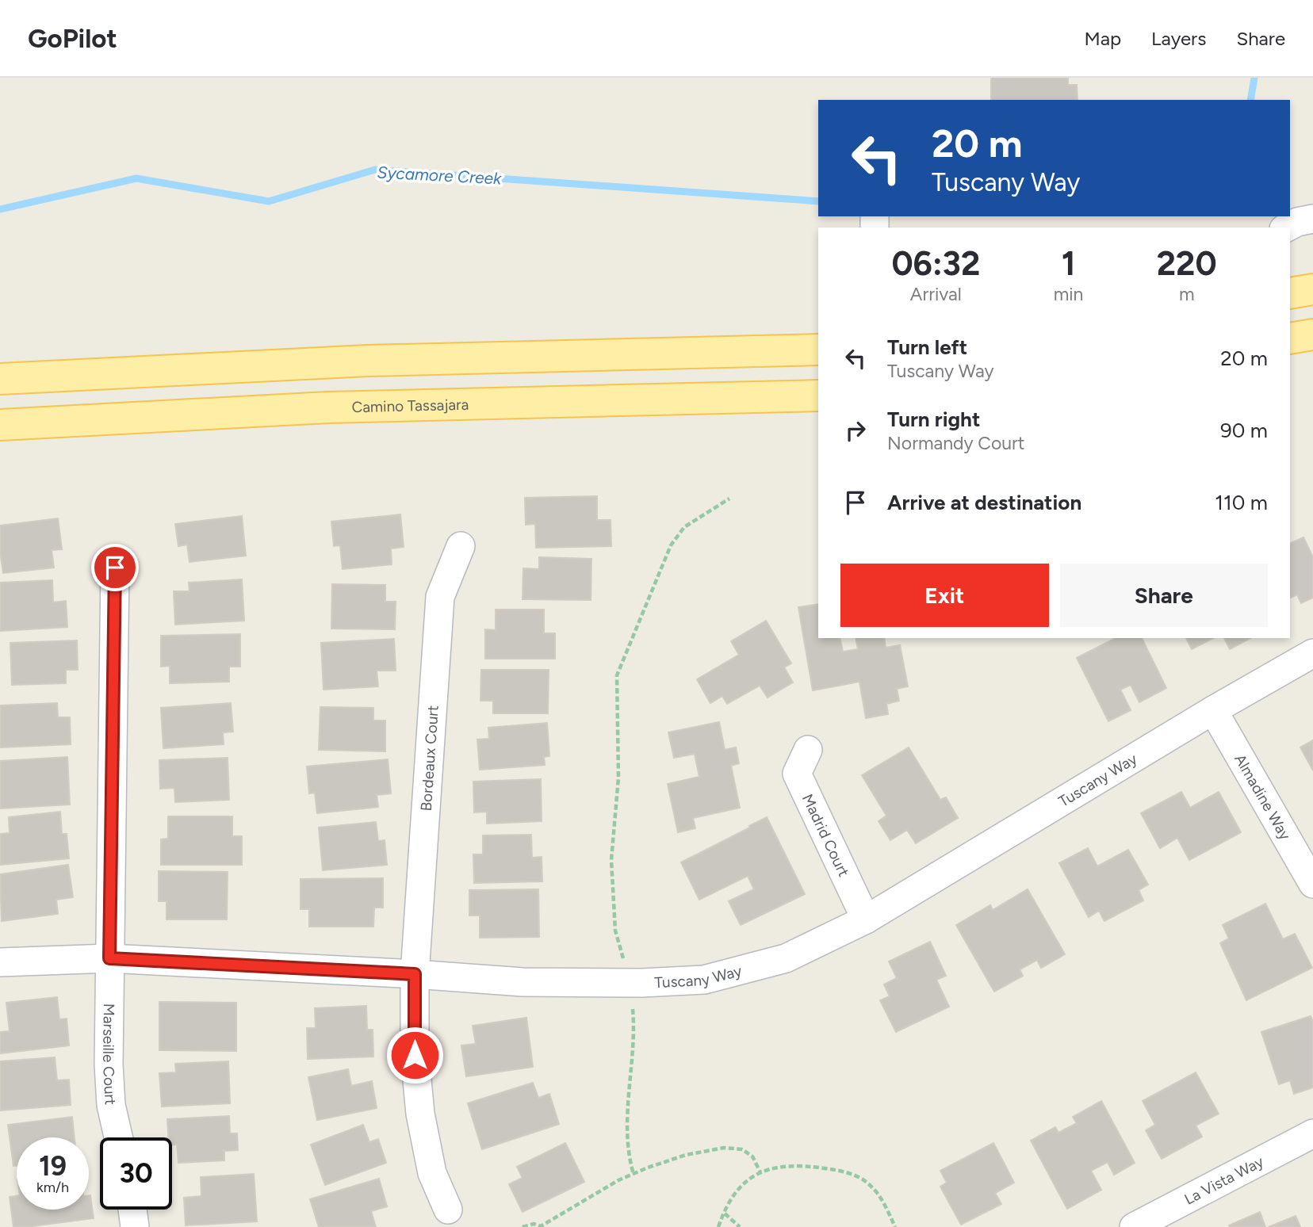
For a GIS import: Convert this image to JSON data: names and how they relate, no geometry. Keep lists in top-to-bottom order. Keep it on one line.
{"streets":{"main road":["Camino Tassajara"],"street":["Bordeaux Court","Tuscany Way","Almadine Way","Madrid Court","Marseille Court","La Vista Way"]},"crossings":[["Bordeaux Court","Tuscany Way"],["Tuscany Way","Almadine Way"],["Tuscany Way","Madrid Court"],["Tuscany Way","Marseille Court"]],"water":["Sycamore Creek"],"page":{"header":"GoPilot","nav":["Map","Layers","Share"],"turn":["20 m","Tuscany Way"],"eta":["06:32","Arrival","1","min","220","m"],"list":[{"name":"Turn left","note":"Tuscany Way","value":"20 m"},{"name":"Turn right","note":"Normandy Court","value":"90 m"},{"name":"Arrive at destination","value":"110 m"}],"buttons":["Exit","Share"],"speed":"19 km/h","limit":"30"}}
